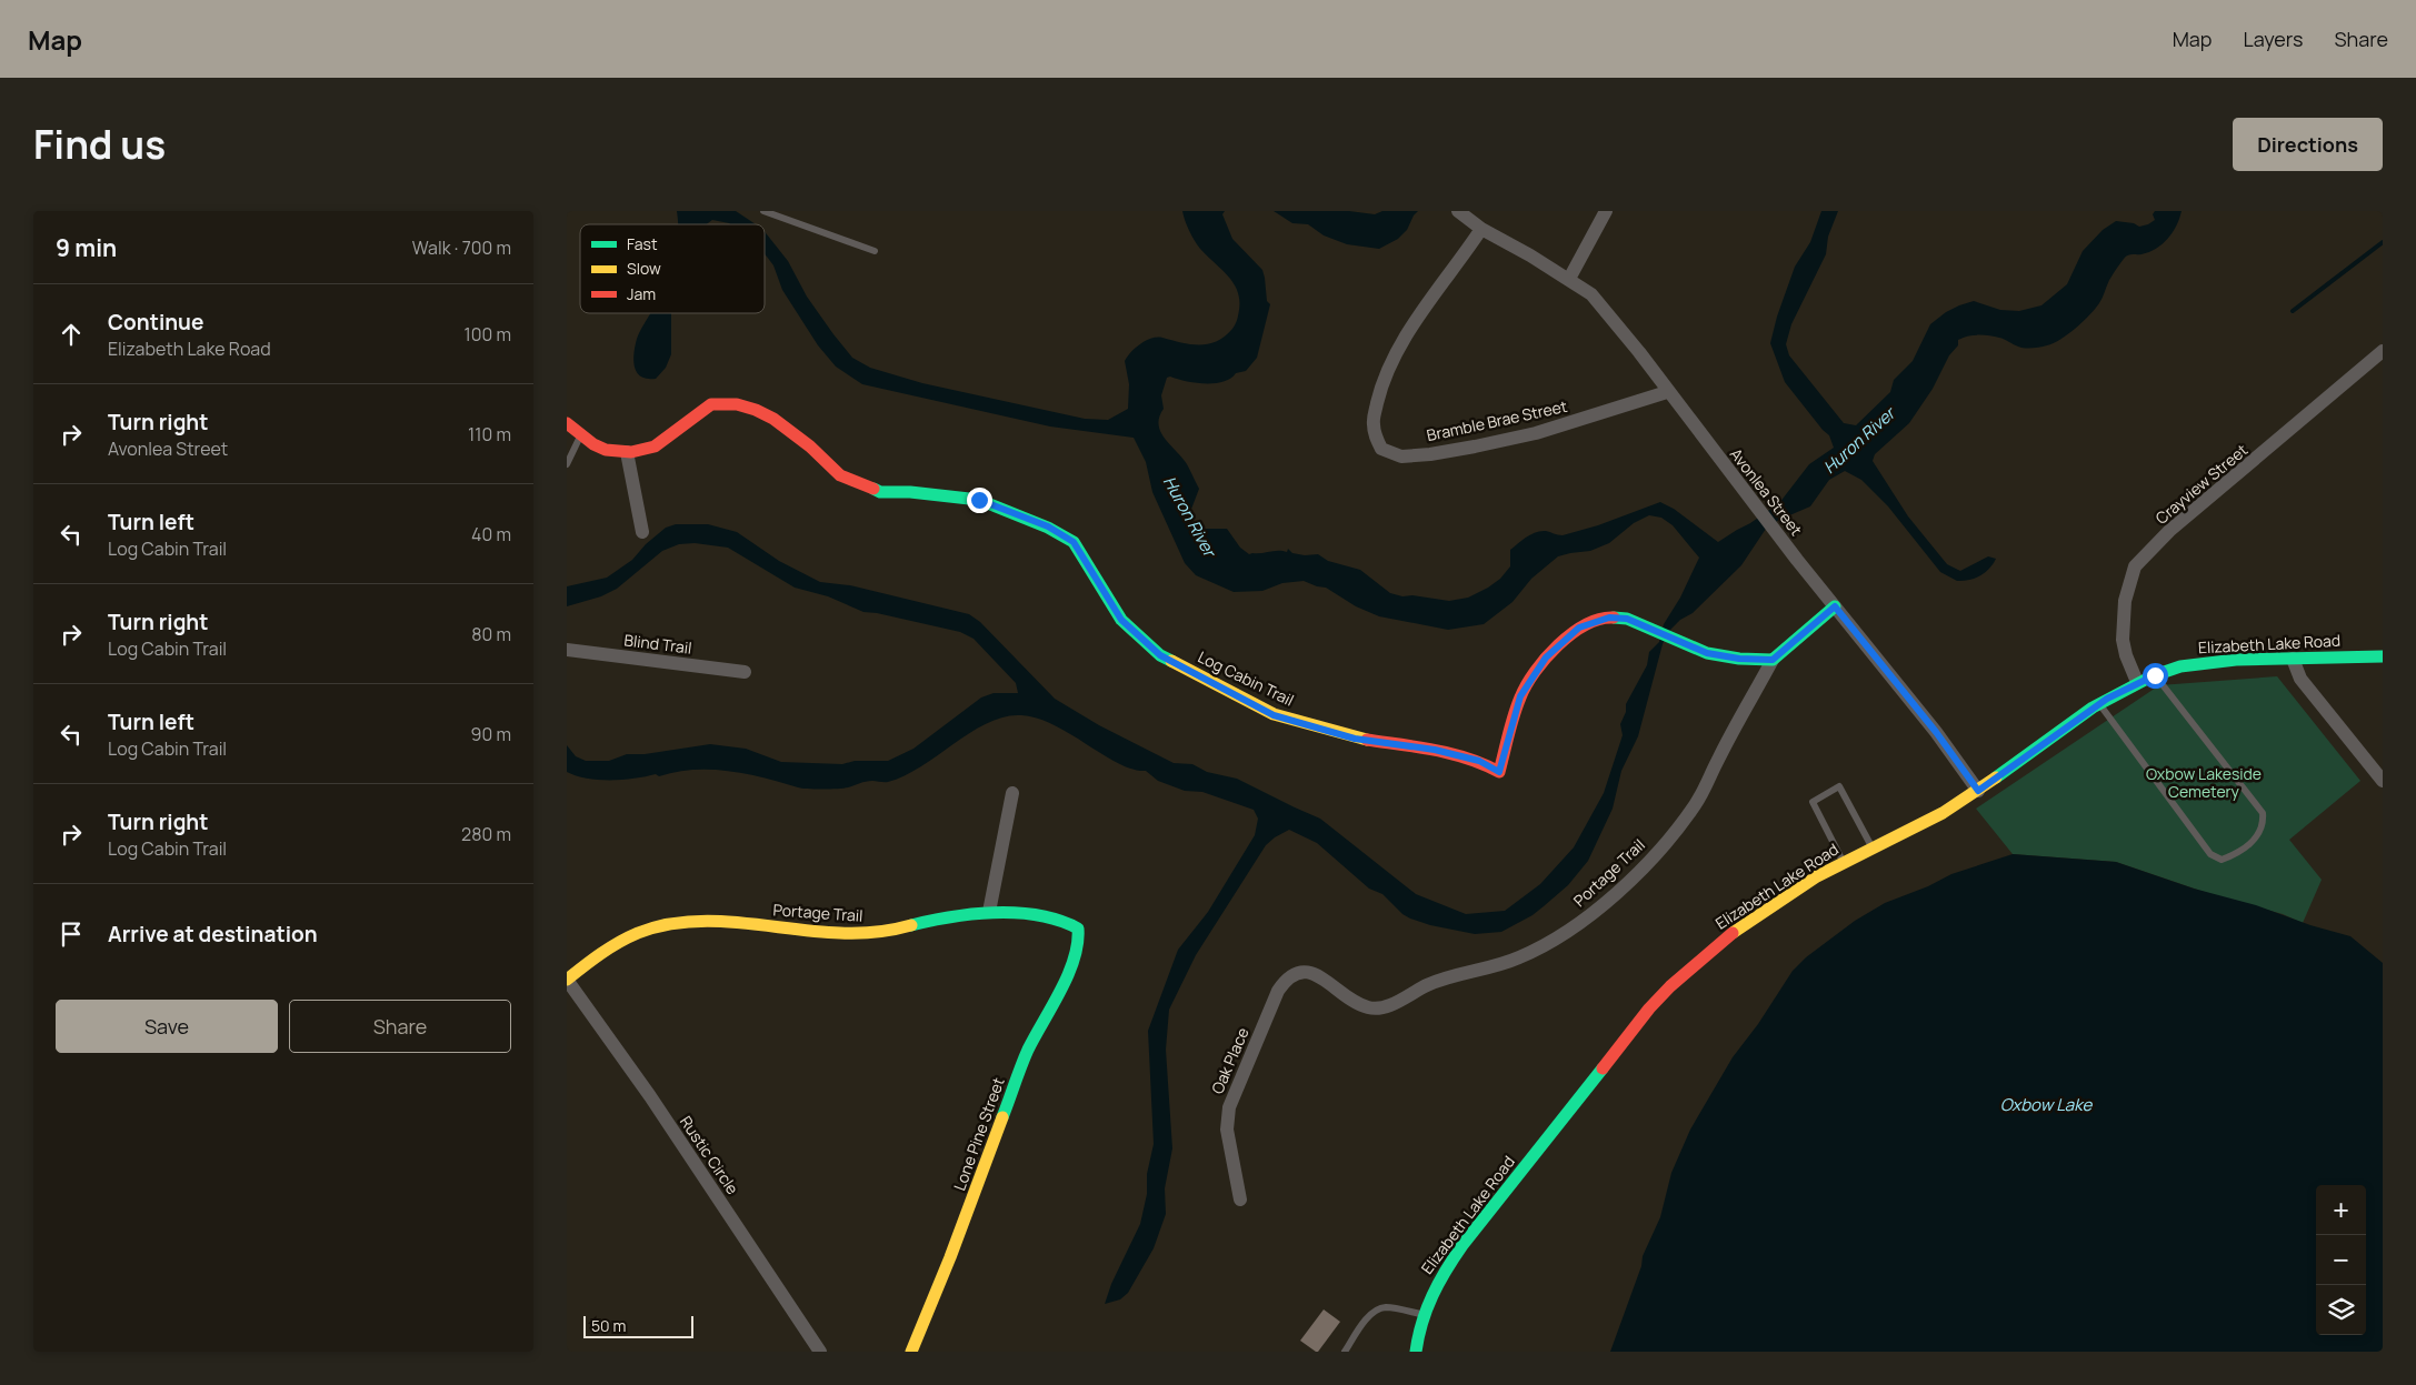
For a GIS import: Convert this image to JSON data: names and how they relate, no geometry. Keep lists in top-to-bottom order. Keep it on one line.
{"streets":{"street":["Bramble Brae Street","Crayview Street","Avonlea Street","Blind Trail","Elizabeth Lake Road","Log Cabin Trail","Portage Trail","Oak Place","Lone Pine Street","Rustic Circle"]},"crossings":[["Bramble Brae Street","Avonlea Street"],["Crayview Street","Elizabeth Lake Road"],["Avonlea Street","Elizabeth Lake Road"],["Log Cabin Trail","Portage Trail"],["Portage Trail","Oak Place"],["Portage Trail","Lone Pine Street"],["Portage Trail","Rustic Circle"]],"water":["Huron River","Oxbow Lake"],"parks":["Oxbow Lakeside Cemetery"],"legend":["Fast","Slow","Jam"],"scale_bar":"50 m","page":{"header":"Map","nav":["Map","Layers","Share"],"title":"Find us","buttons":["Directions",["Save","Share"]],"heading":["9 min","Walk · 700 m"],"list":[["Continue","Elizabeth Lake Road","100 m"],["Turn right","Avonlea Street","110 m"],["Turn left","Log Cabin Trail","40 m"],["Turn right","Log Cabin Trail","80 m"],["Turn left","Log Cabin Trail","90 m"],["Turn right","Log Cabin Trail","280 m"],"Arrive at destination"],"map_buttons":["+","−"],"scale":"50 m"}}
